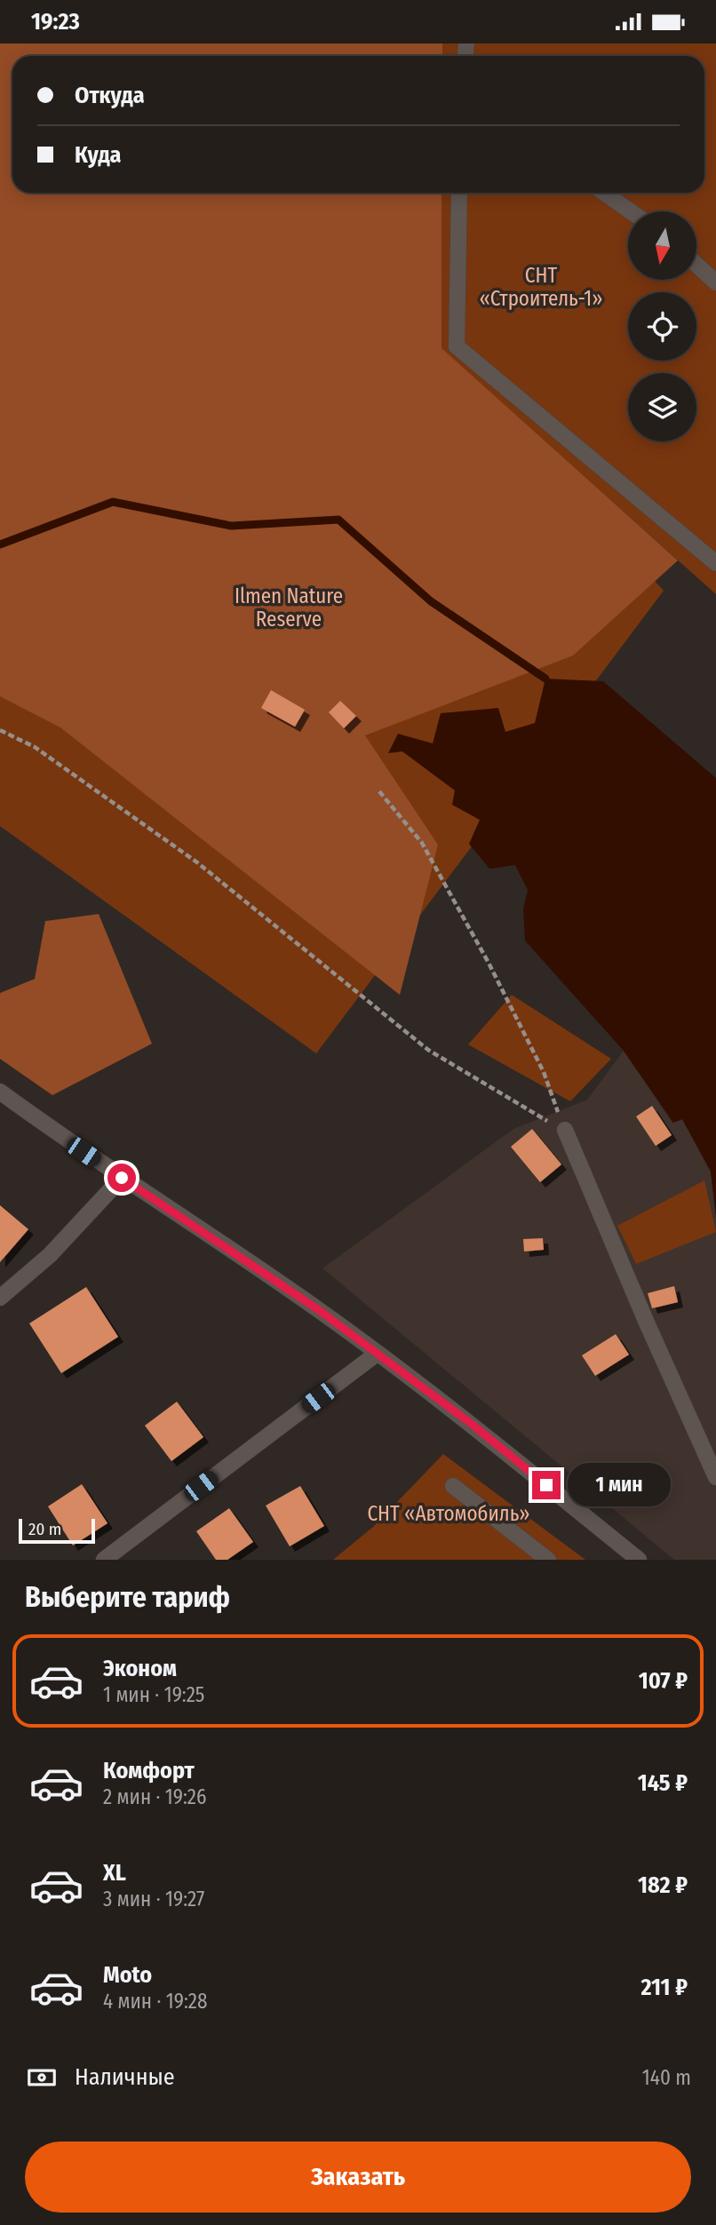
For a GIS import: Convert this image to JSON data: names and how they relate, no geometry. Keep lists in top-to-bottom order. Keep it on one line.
{"parks":["СНТ «Строитель-1»","Ilmen Nature Reserve","СНТ «Автомобиль»"],"scale_bar":"20 m","north":"bottom","page":{"status":"19:23","banner":["Откуда","Куда"],"bubble":"1 мин","scale":"20 m","heading":"Выберите тариф","list":[{"name":"Эконом","note":"1 мин · 19:25","value":"107 ₽"},{"name":"Комфорт","note":"2 мин · 19:26","value":"145 ₽"},{"name":"XL","note":"3 мин · 19:27","value":"182 ₽"},{"name":"Moto","note":"4 мин · 19:28","value":"211 ₽"}],"pay":["Наличные","140 m"],"buttons":"Заказать"}}
